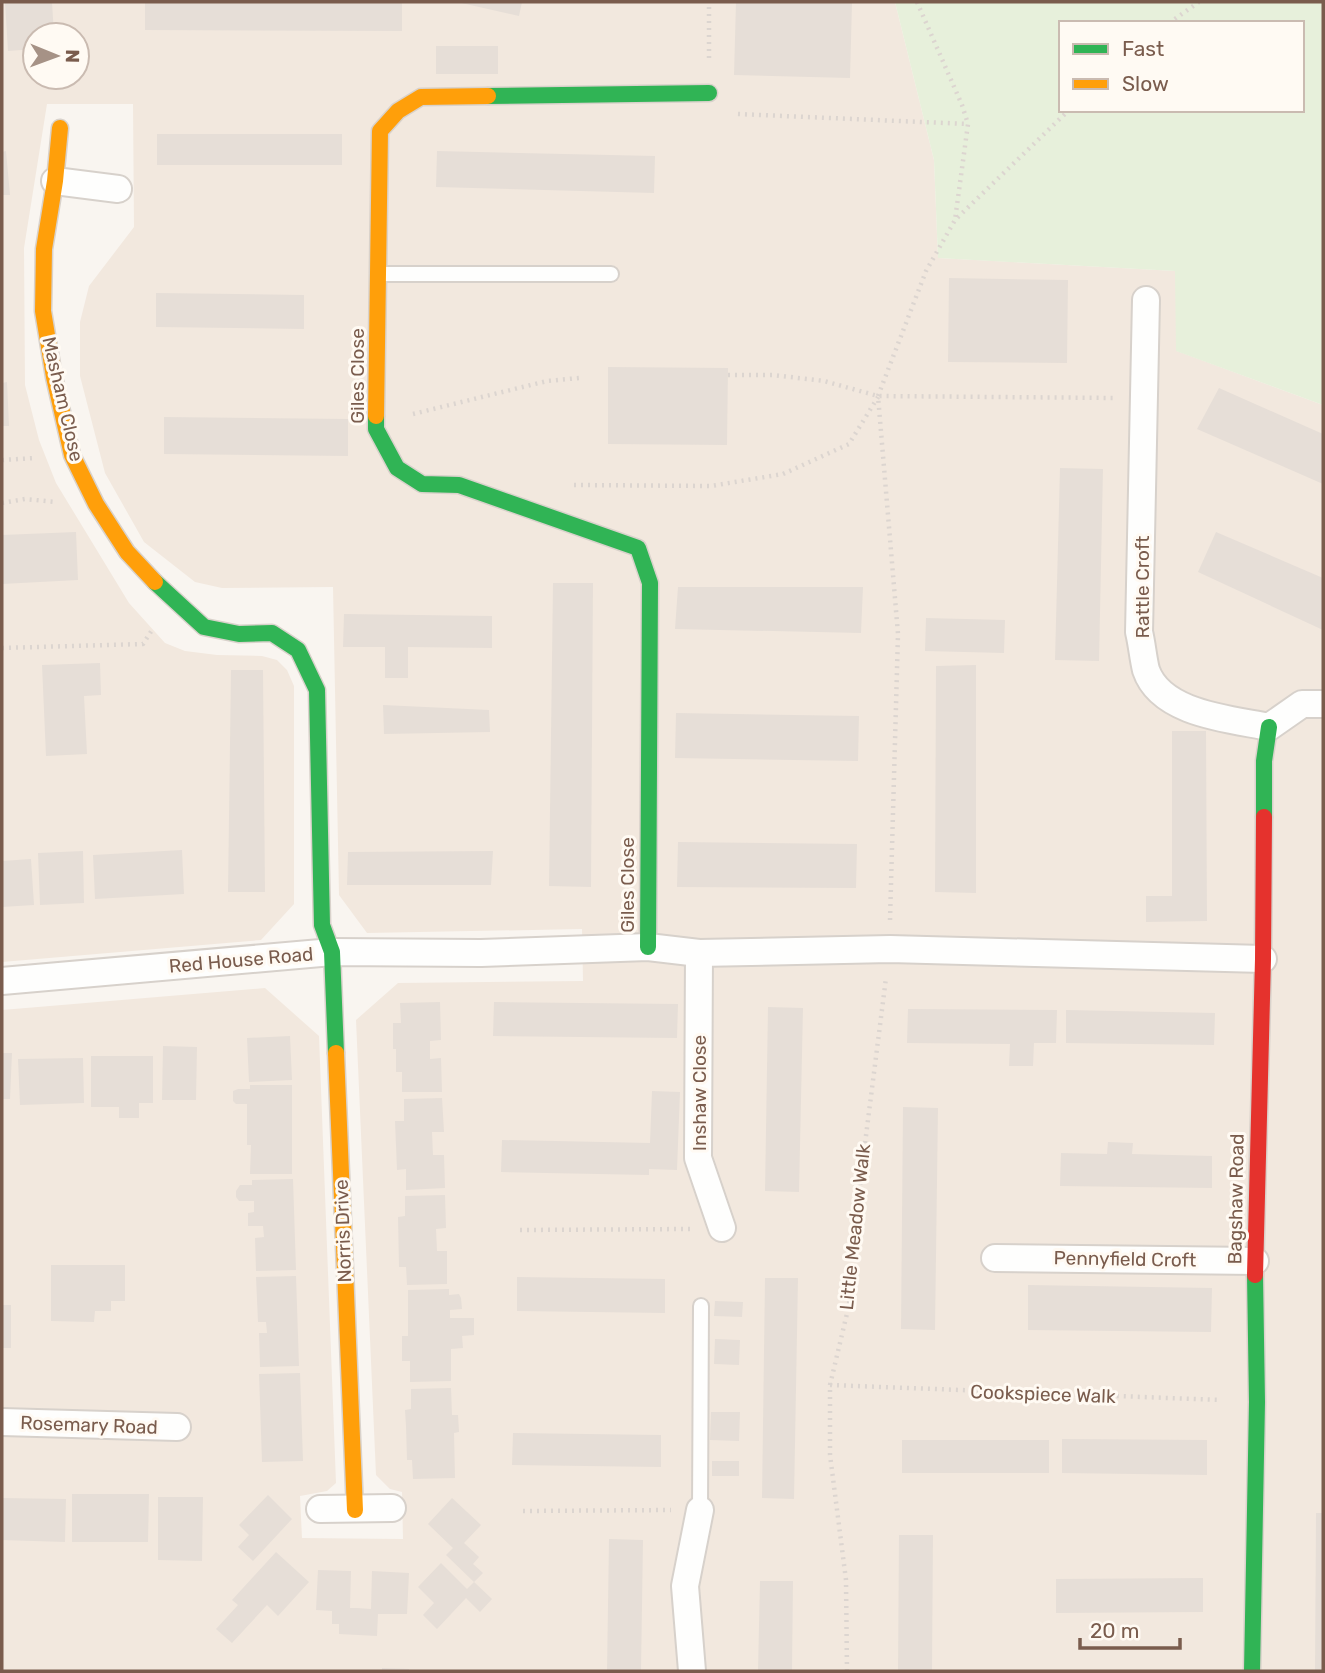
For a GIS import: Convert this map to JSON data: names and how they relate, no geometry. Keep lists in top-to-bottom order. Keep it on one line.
{"streets":{"street":["Giles Close","Masham Close","Rattle Croft","Red House Road","Inshaw Close","Bagshaw Road","Norris Drive","Pennyfield Croft","Rosemary Road"],"path":["Little Meadow Walk","Cookspiece Walk"]},"crossings":[["Giles Close","Red House Road"],["Masham Close","Red House Road"],["Masham Close","Norris Drive"],["Rattle Croft","Bagshaw Road"],["Red House Road","Inshaw Close"],["Red House Road","Bagshaw Road"],["Red House Road","Little Meadow Walk"],["Red House Road","Norris Drive"],["Bagshaw Road","Pennyfield Croft"],["Bagshaw Road","Cookspiece Walk"],["Little Meadow Walk","Cookspiece Walk"]],"legend":["Fast","Slow"],"scale_bar":"20 m","north":"right"}
